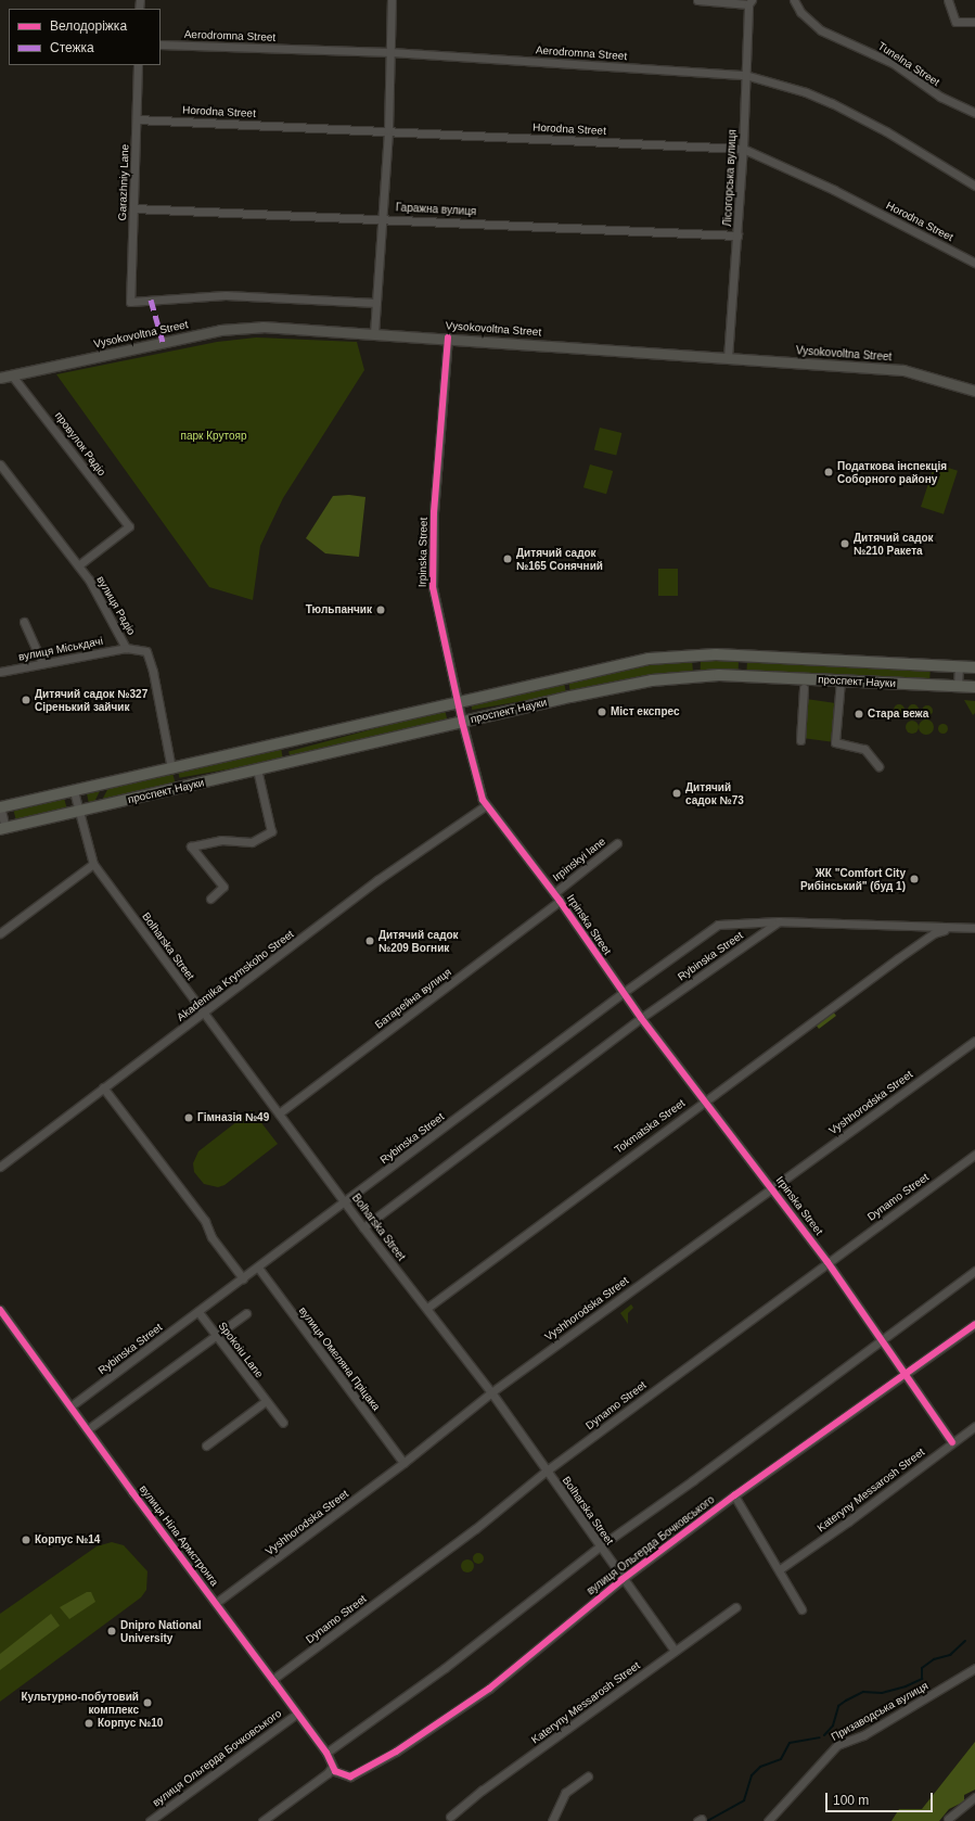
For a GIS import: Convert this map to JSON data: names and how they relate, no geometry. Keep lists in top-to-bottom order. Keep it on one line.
{"streets":{"main road":["Vysokovoltna Street","проспект Науки"],"street":["Aerodromna Street","Tunelna Street","Horodna Street","Лісогорська вулиця","Garazhniy Lane","Гаражна вулиця","провулок Радіо","Irpinska Street","вулиця Радіо","вулиця Міськдачі","Irpinskyi lane","Bolharska Street","Rybinska Street","Akademika Krymskoho Street","Батарейна вулиця","Vyshhorodska Street","Tokmatska Street","Dynamo Street","Spokoiu Lane","вулиця Омеляна Пріцака","Kateryny Messarosh Street","вулиця Ніла Армстронга","вулиця Ольгерда Бочковського","Призаводська вулиця"]},"crossings":[["Aerodromna Street","Лісогорська вулиця"],["Horodna Street","Лісогорська вулиця"],["Horodna Street","Garazhniy Lane"],["Лісогорська вулиця","Гаражна вулиця"],["Лісогорська вулиця","Vysokovoltna Street"],["Garazhniy Lane","Гаражна вулиця"],["Vysokovoltna Street","провулок Радіо"],["Vysokovoltna Street","Irpinska Street"],["провулок Радіо","вулиця Радіо"],["Irpinska Street","проспект Науки"],["Irpinska Street","Irpinskyi lane"],["Irpinska Street","Rybinska Street"],["Irpinska Street","Akademika Krymskoho Street"],["Irpinska Street","Батарейна вулиця"],["Irpinska Street","Vyshhorodska Street"],["Irpinska Street","Tokmatska Street"],["Irpinska Street","Dynamo Street"],["Irpinska Street","Kateryny Messarosh Street"],["Irpinska Street","вулиця Ольгерда Бочковського"],["вулиця Радіо","вулиця Міськдачі"],["вулиця Радіо","проспект Науки"],["проспект Науки","Bolharska Street"],["Bolharska Street","Rybinska Street"],["Bolharska Street","Akademika Krymskoho Street"],["Bolharska Street","Батарейна вулиця"],["Bolharska Street","Vyshhorodska Street"],["Bolharska Street","Tokmatska Street"],["Bolharska Street","Dynamo Street"],["Bolharska Street","Kateryny Messarosh Street"],["Bolharska Street","вулиця Ольгерда Бочковського"],["Rybinska Street","Tokmatska Street"],["Rybinska Street","Spokoiu Lane"],["Rybinska Street","вулиця Омеляна Пріцака"],["Rybinska Street","вулиця Ніла Армстронга"],["Vyshhorodska Street","вулиця Омеляна Пріцака"],["Vyshhorodska Street","вулиця Ніла Армстронга"],["Dynamo Street","вулиця Ніла Армстронга"],["вулиця Ніла Армстронга","вулиця Ольгерда Бочковського"]],"parks":["парк Крутояр"],"places":["Податкова інспекція Соборного району","Дитячий садок №210 Ракета","Дитячий садок №165 Сонячний","Тюльпанчик","Дитячий садок №327 Сіренький зайчик","Міст експрес","Стара вежа","Дитячий садок №73","ЖК \"Comfort City Рибінський\" (буд 1)","Дитячий садок №209 Вогник","Гімназія №49","Корпус №14","Dnipro National University","Культурно-побутовий комплекс","Корпус №10"],"legend":["Велодоріжка","Стежка"],"scale_bar":"100 m"}
